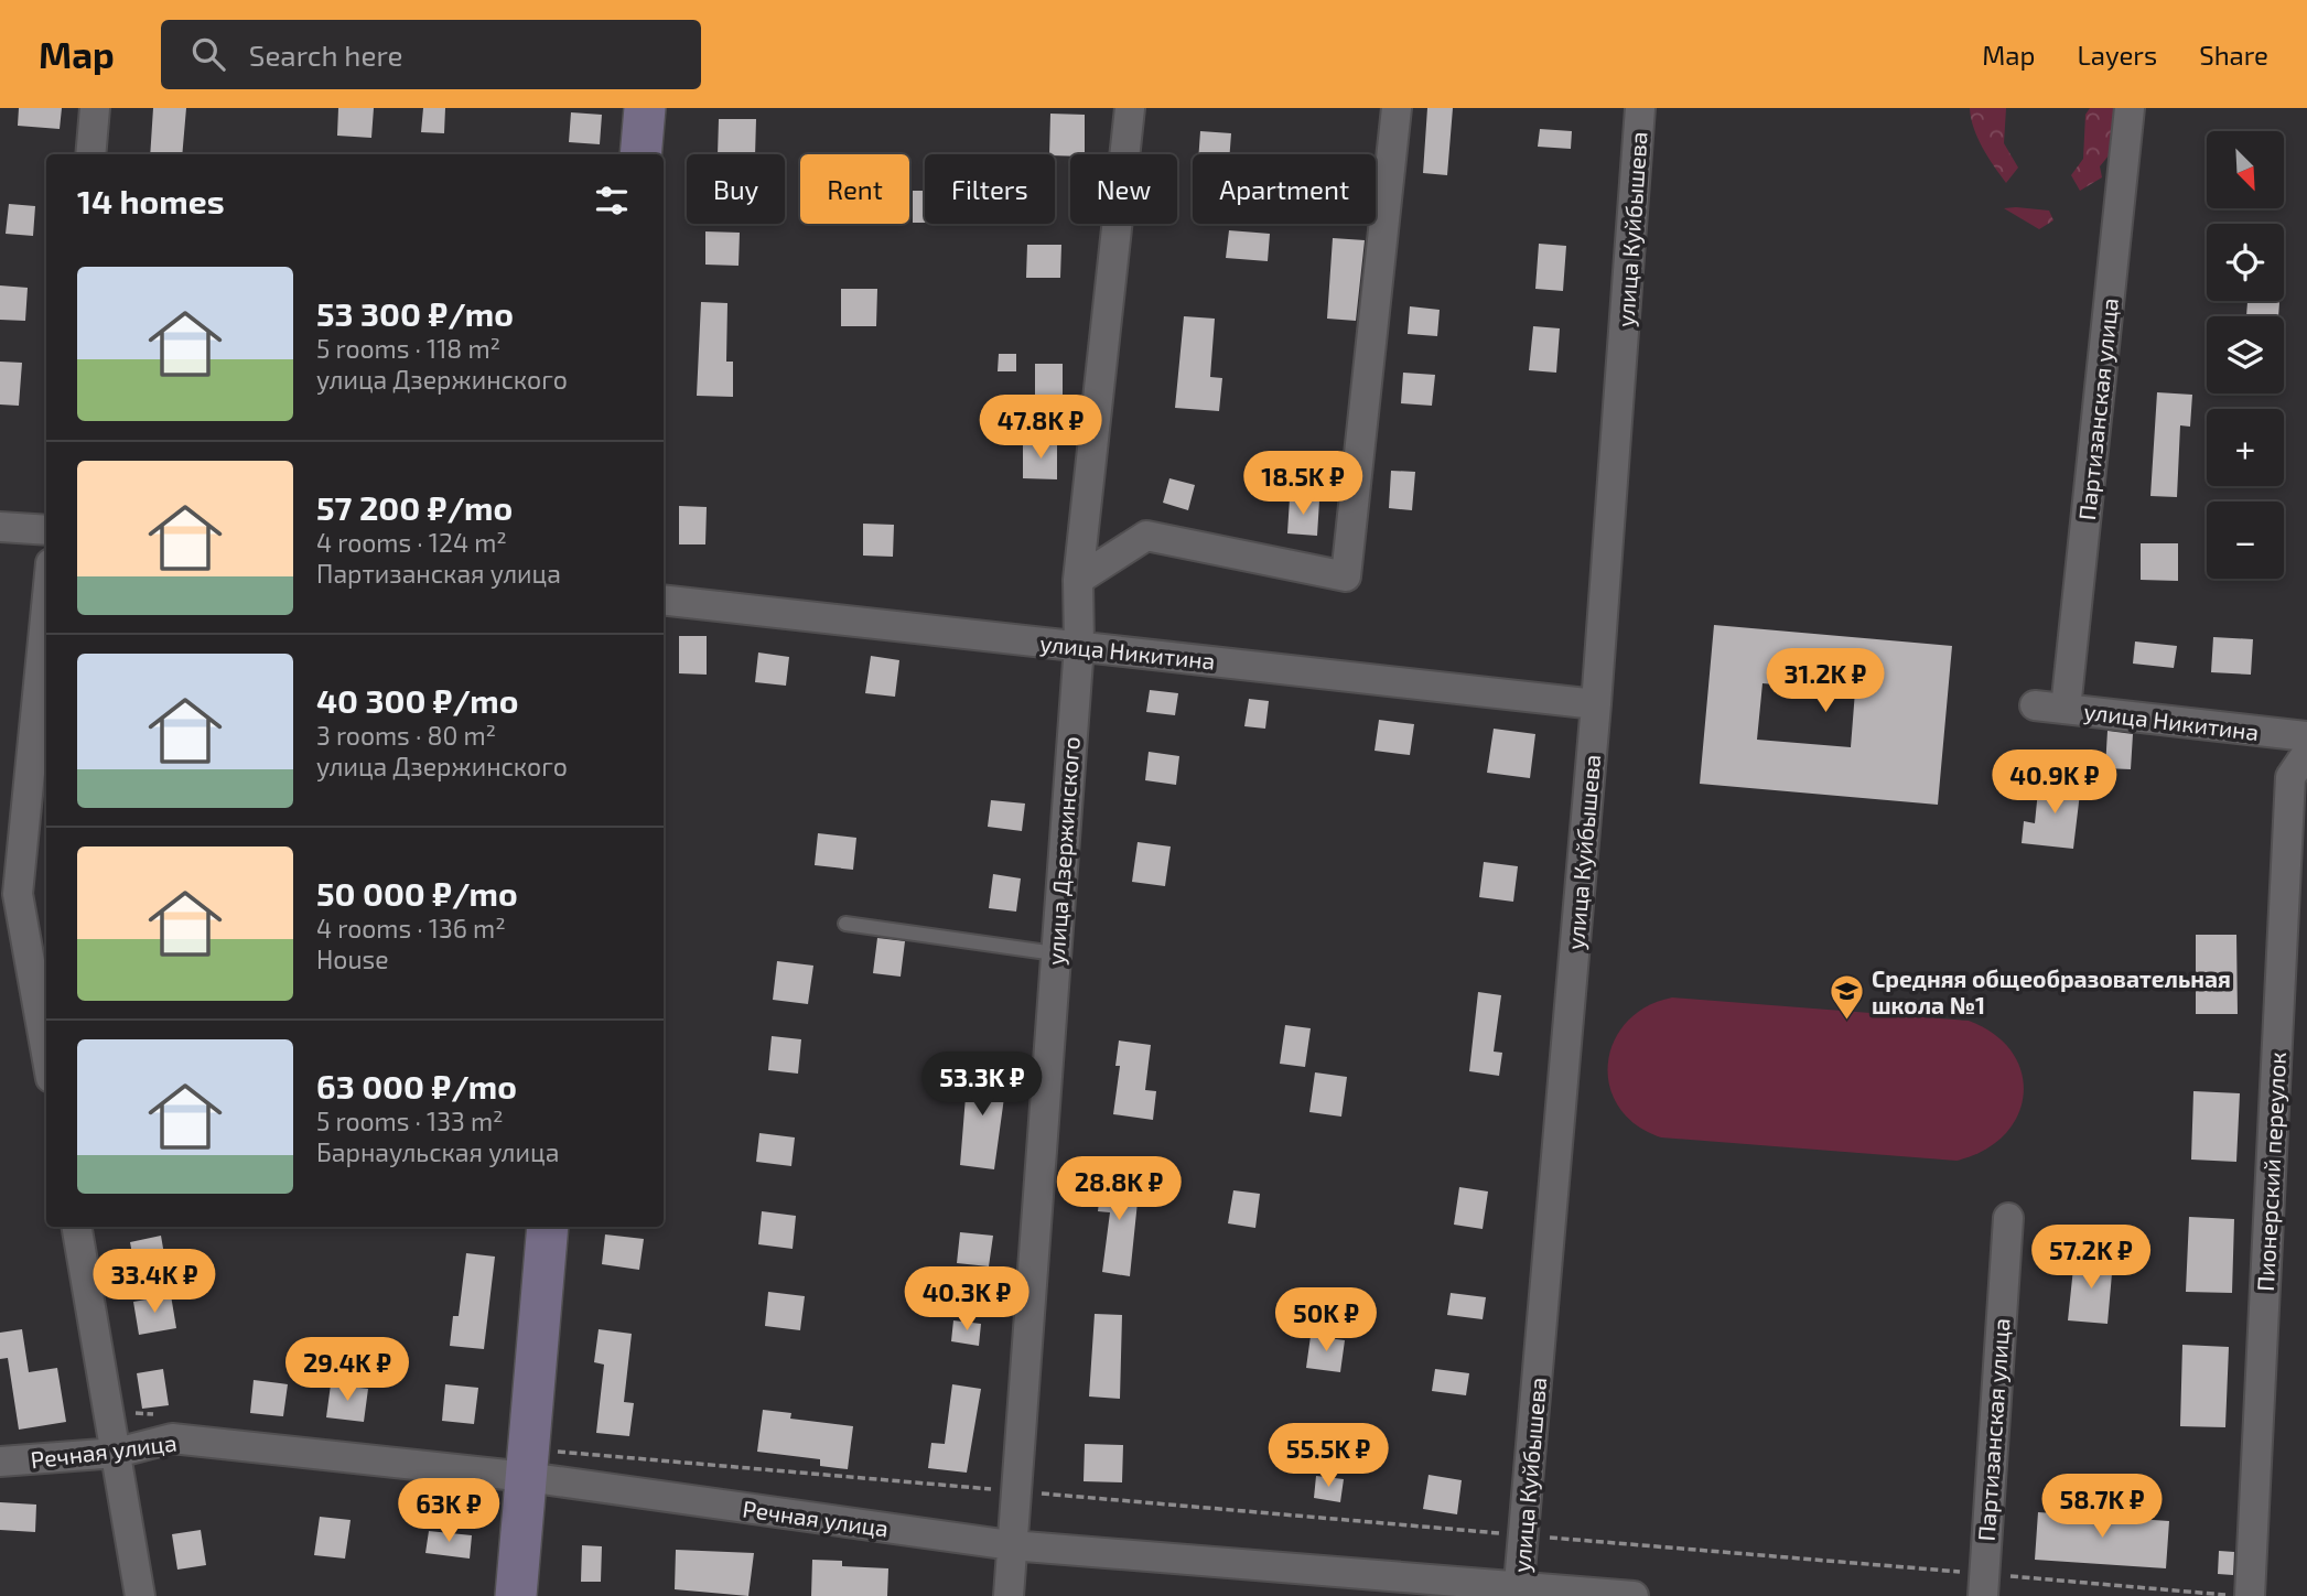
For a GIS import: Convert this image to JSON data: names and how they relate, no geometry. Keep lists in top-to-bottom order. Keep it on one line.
{"streets":{"street":["улица Куйбышева","Партизанская улица","улица Никитина","улица Дзержинского","Пионерский переулок","Речная улица"]},"crossings":[["улица Куйбышева","улица Никитина"],["улица Куйбышева","Речная улица"],["Партизанская улица","улица Никитина"],["улица Никитина","улица Дзержинского"],["улица Дзержинского","Речная улица"]],"places":{"school or university":["Средняя общеобразовательная школа №1"]},"north":"bottom right","page":{"header":"Map","search":"Search here","nav":["Map","Layers","Share"],"map_buttons":["+","−"],"chip":["Buy","Rent","Filters","New","Apartment"],"heading":"14 homes","list":[{"name":"53 300 ₽/mo","note":"5 rooms · 118 m² · улица Дзержинского"},{"name":"57 200 ₽/mo","note":"4 rooms · 124 m² · Партизанская улица"},{"name":"40 300 ₽/mo","note":"3 rooms · 80 m² · улица Дзержинского"},{"name":"50 000 ₽/mo","note":"4 rooms · 136 m² · House"},{"name":"63 000 ₽/mo","note":"5 rooms · 133 m² · Барнаульская улица"}],"price":["47.8K ₽","18.5K ₽","31.2K ₽","40.9K ₽","53.3K ₽","28.8K ₽","57.2K ₽","33.4K ₽","40.3K ₽","50K ₽","29.4K ₽","55.5K ₽","58.7K ₽","63K ₽"]}}
